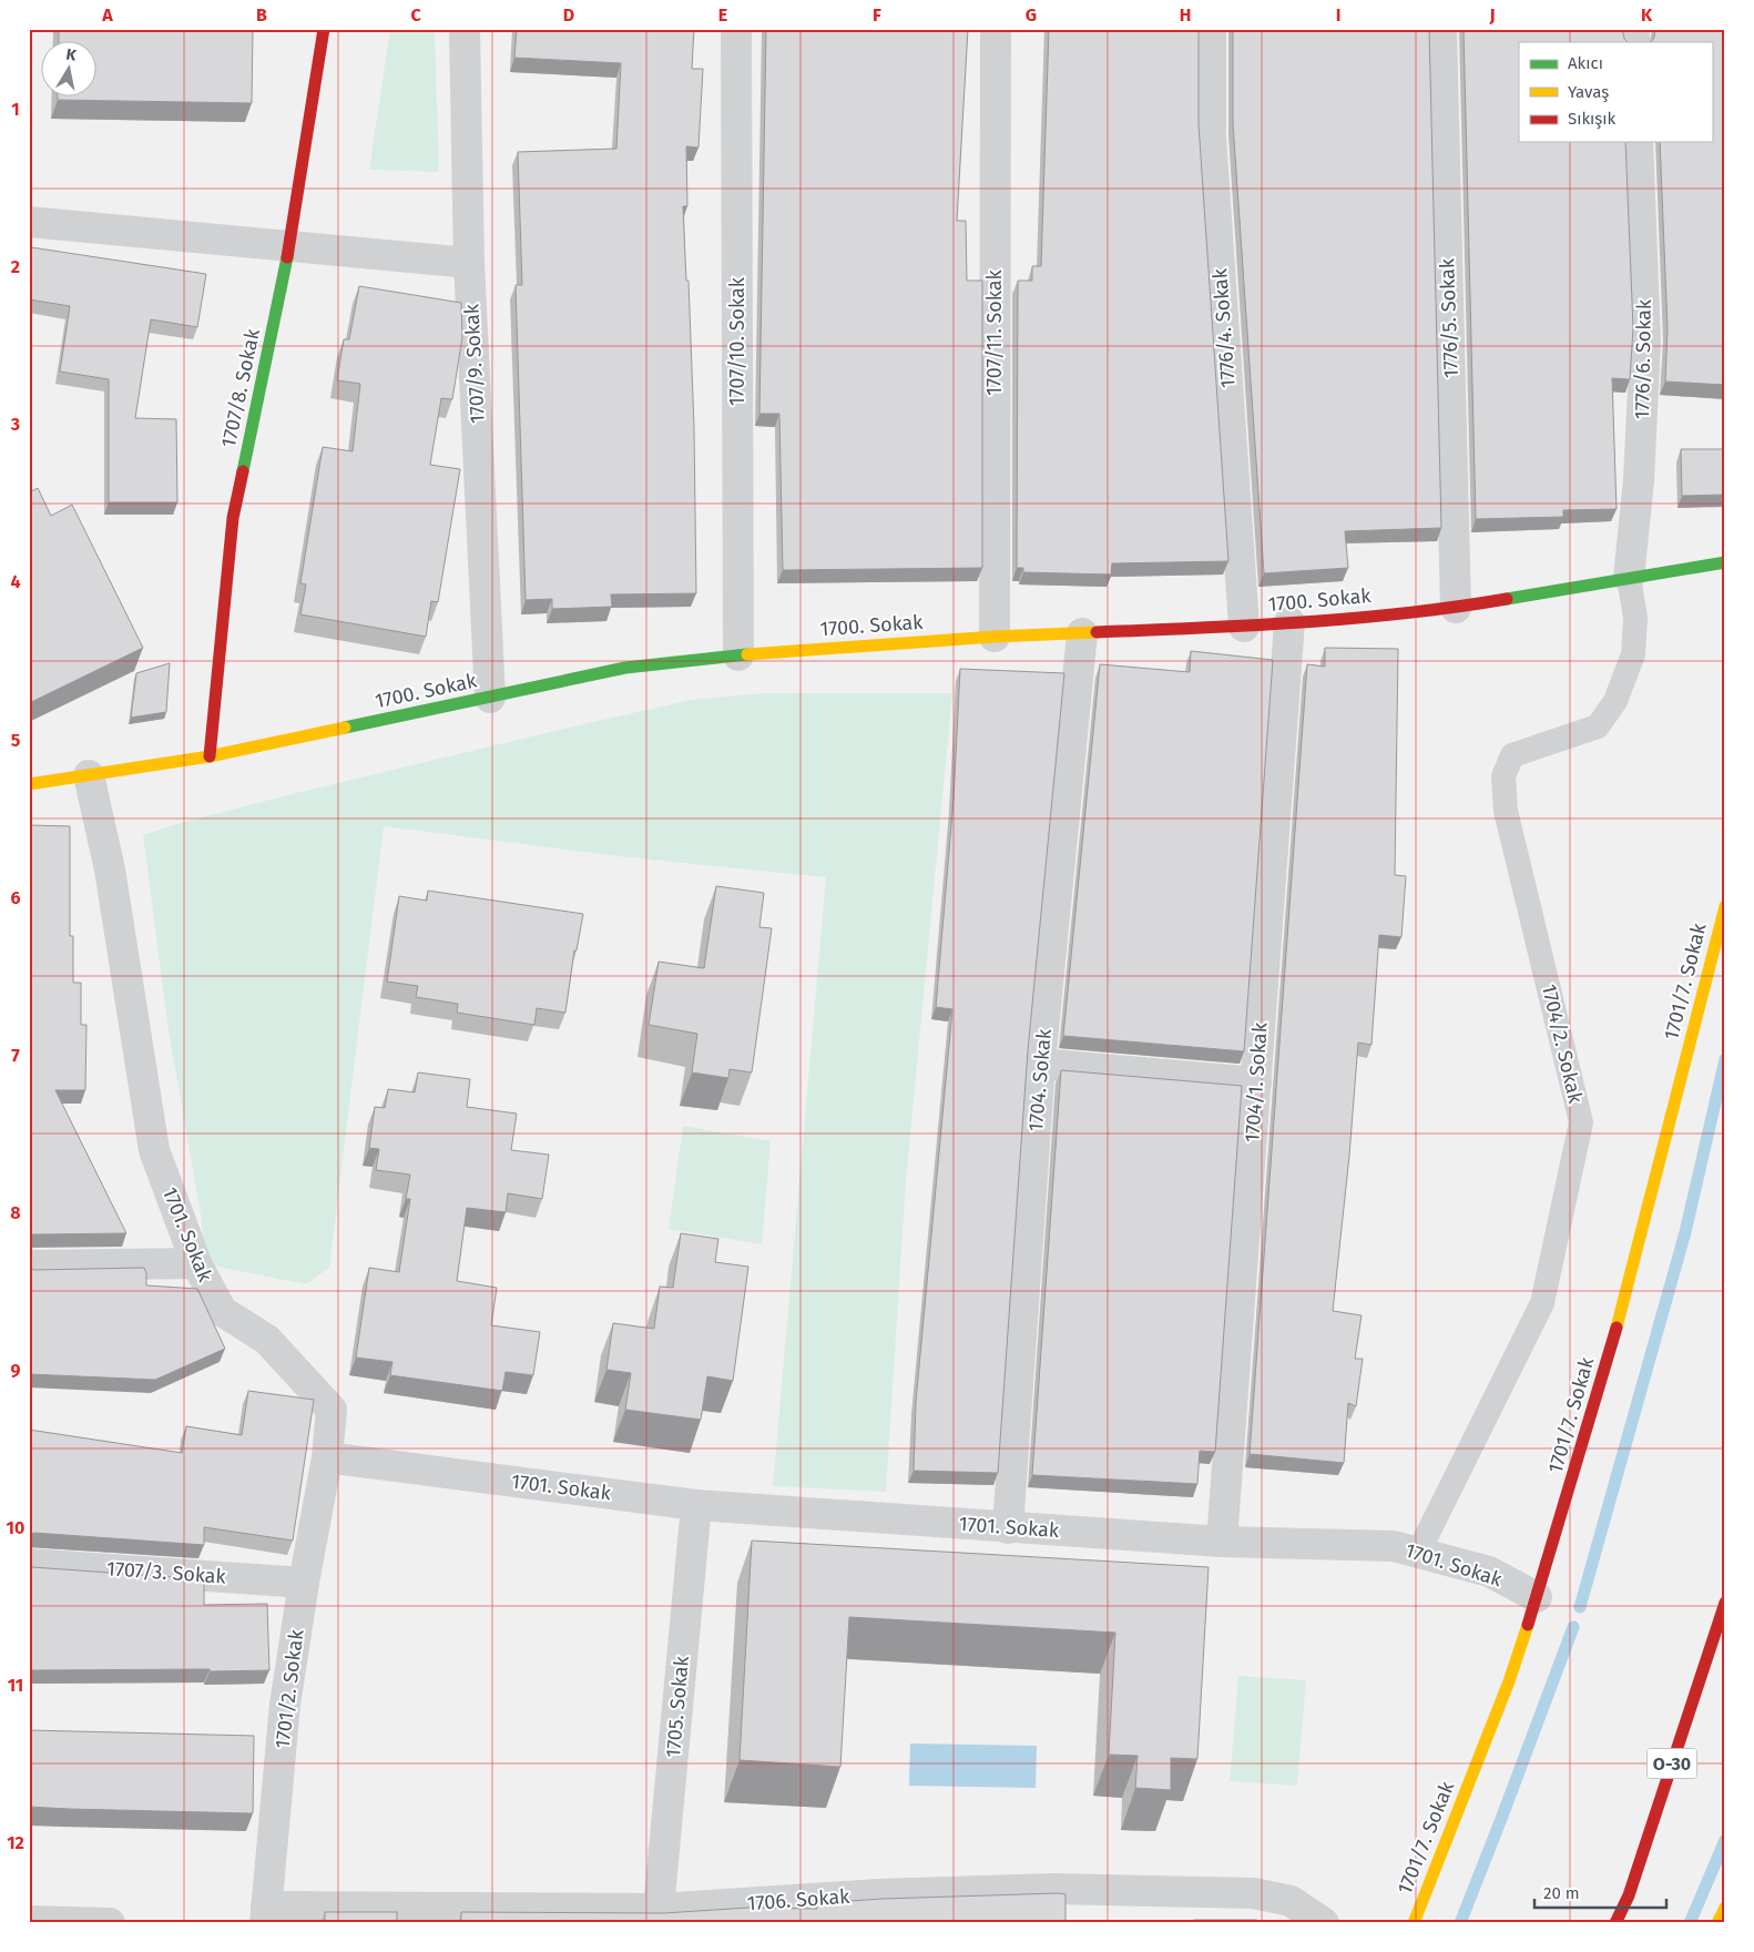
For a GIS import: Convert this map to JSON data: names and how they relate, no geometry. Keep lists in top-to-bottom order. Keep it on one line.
{"streets":{"main road":["1707/8. Sokak","1700. Sokak","1701/7. Sokak","O-30"],"street":["1776/5. Sokak","1776/4. Sokak","1707/11. Sokak","1707/10. Sokak","1776/6. Sokak","1707/9. Sokak","1704. Sokak","1704/1. Sokak","1701. Sokak","1707/3. Sokak","1701/2. Sokak","1705. Sokak","1706. Sokak"],"lane":["1704/2. Sokak"]},"crossings":[["1776/5. Sokak","1700. Sokak"],["1776/4. Sokak","1700. Sokak"],["1707/11. Sokak","1700. Sokak"],["1707/10. Sokak","1700. Sokak"],["1776/6. Sokak","1700. Sokak"],["1776/6. Sokak","1704/2. Sokak"],["1707/9. Sokak","1700. Sokak"],["1707/8. Sokak","1700. Sokak"],["1700. Sokak","1704/2. Sokak"],["1700. Sokak","1704. Sokak"],["1700. Sokak","1704/1. Sokak"],["1700. Sokak","1701. Sokak"],["1701/7. Sokak","1701. Sokak"],["1704/2. Sokak","1701. Sokak"],["1704. Sokak","1701. Sokak"],["1704/1. Sokak","1701. Sokak"],["1701. Sokak","1701/2. Sokak"],["1701. Sokak","1705. Sokak"],["1707/3. Sokak","1701/2. Sokak"],["1701/2. Sokak","1706. Sokak"],["1705. Sokak","1706. Sokak"]],"legend":["Akıcı","Yavaş","Sıkışık"],"scale_bar":"20 m","north":"top","grid":{"columns":["A","B","C","D","E","F","G","H","I","J","K"],"rows":["1","2","3","4","5","6","7","8","9","10","11","12"]}}
